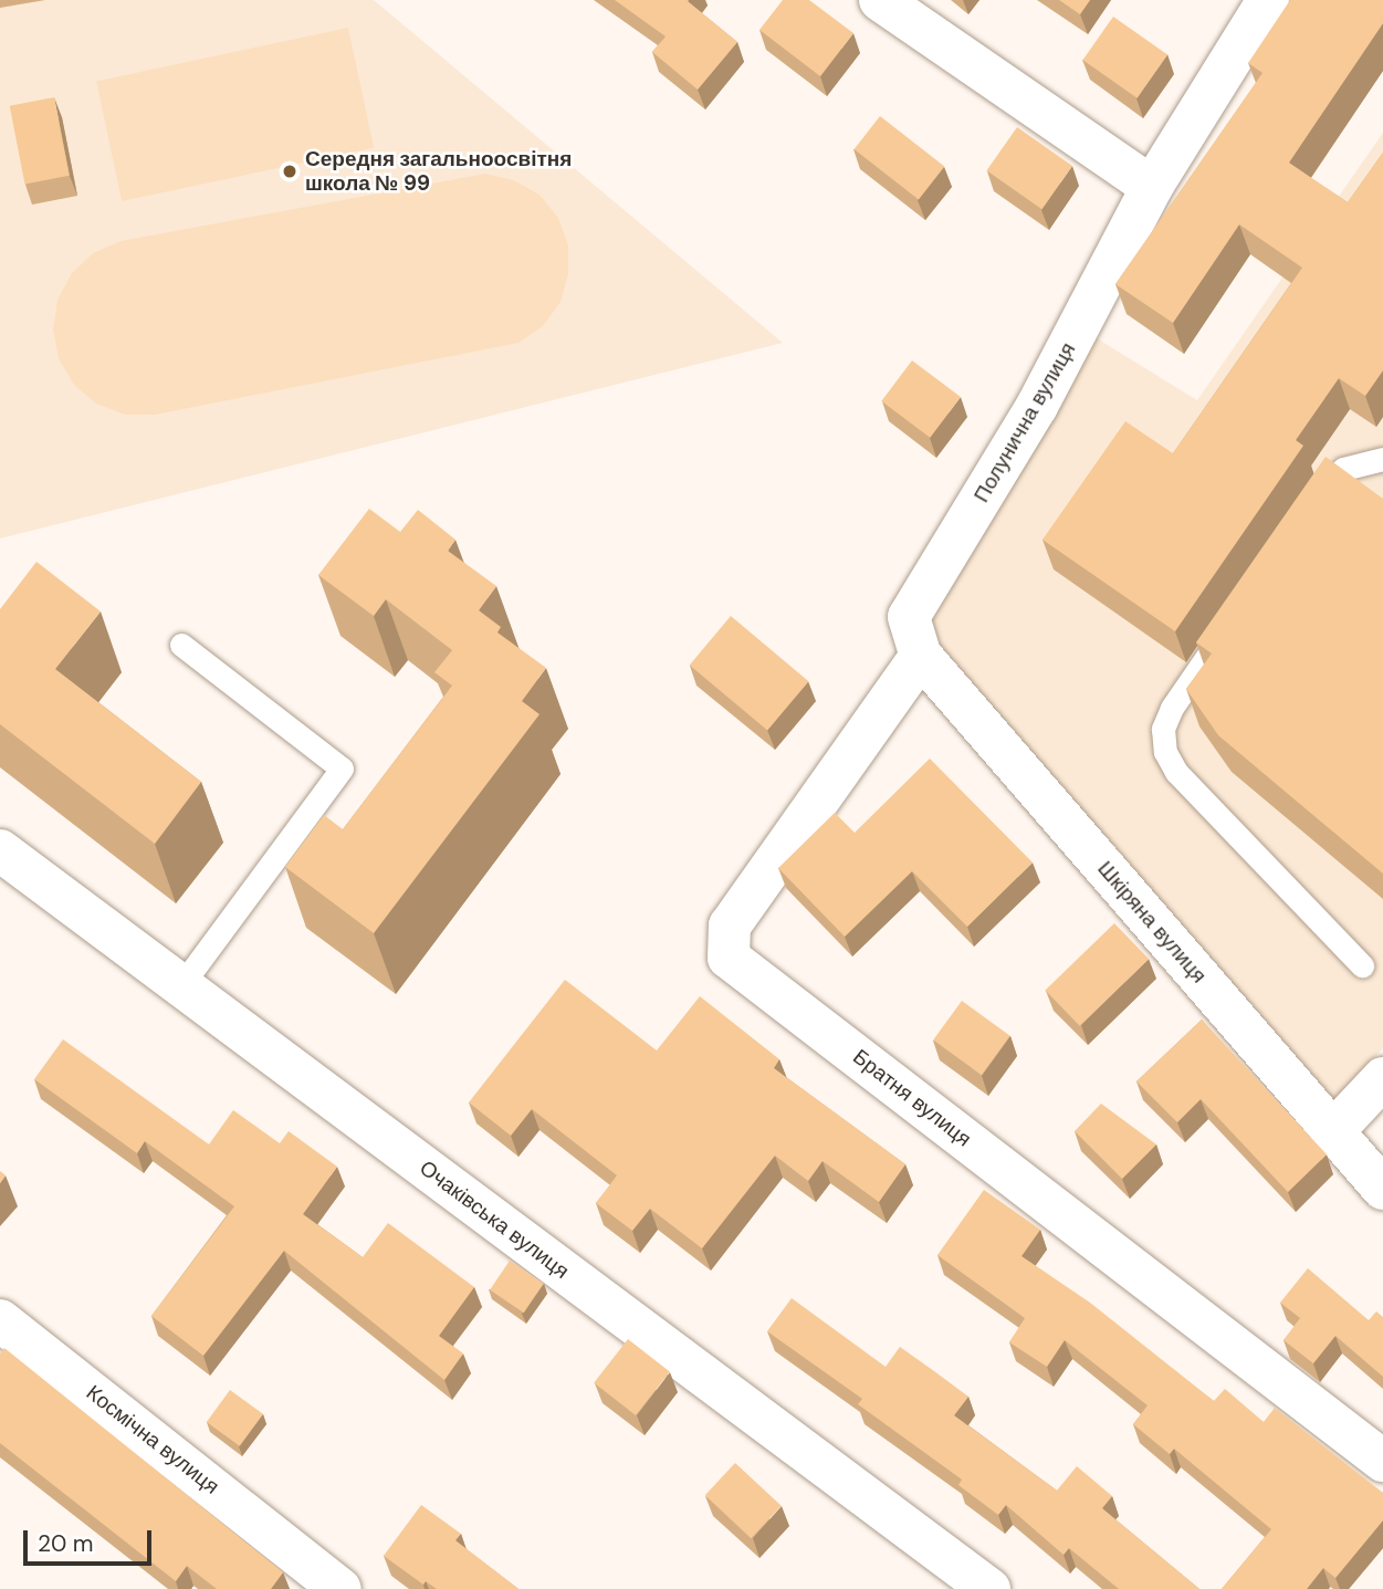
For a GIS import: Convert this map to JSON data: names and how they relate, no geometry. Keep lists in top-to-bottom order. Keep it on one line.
{"streets":{"street":["Полунична вулиця","Шкіряна вулиця","Братня вулиця","Очаківська вулиця","Космічна вулиця"]},"crossings":[["Полунична вулиця","Шкіряна вулиця"],["Полунична вулиця","Братня вулиця"],["Шкіряна вулиця","Братня вулиця"]],"places":["Середня загальноосвітня школа № 99"],"scale_bar":"20 m"}
